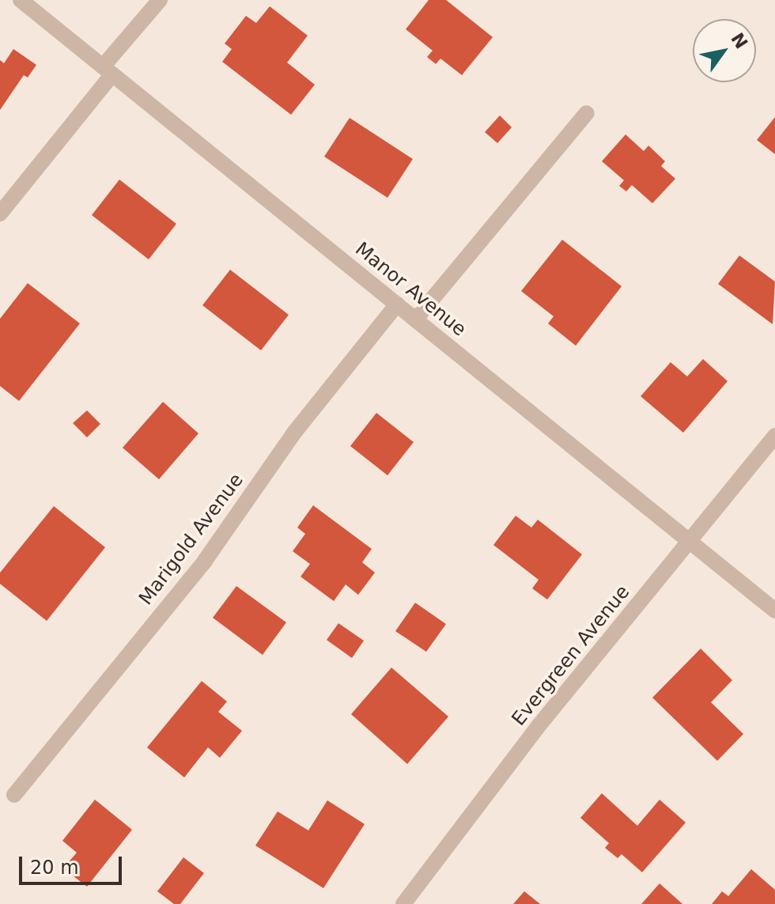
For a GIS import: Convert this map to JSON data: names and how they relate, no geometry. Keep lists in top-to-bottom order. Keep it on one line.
{"streets":{"street":["Manor Avenue","Marigold Avenue","Evergreen Avenue"]},"crossings":[["Manor Avenue","Marigold Avenue"],["Manor Avenue","Evergreen Avenue"]],"scale_bar":"20 m","north":"top right"}
